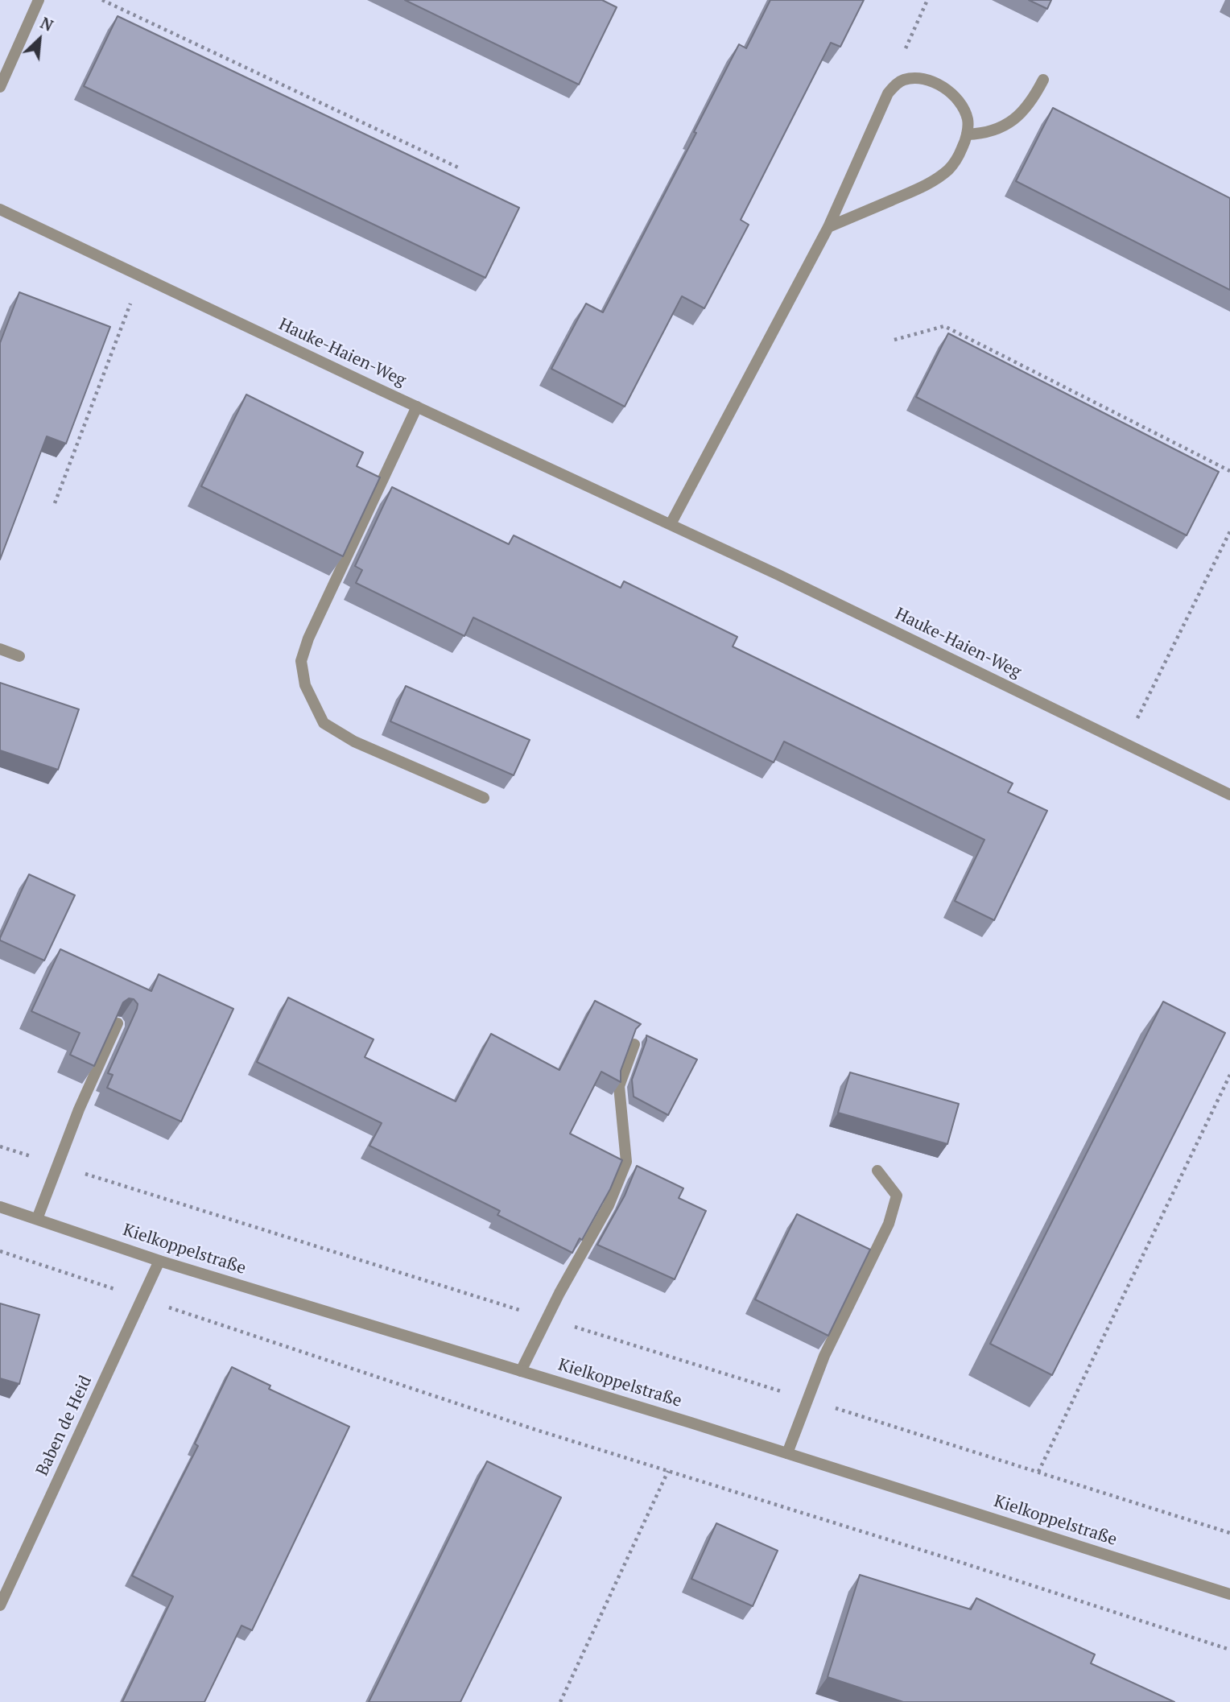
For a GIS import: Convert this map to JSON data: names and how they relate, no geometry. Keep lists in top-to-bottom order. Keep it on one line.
{"streets":{"street":["Hauke-Haien-Weg","Kielkoppelstraße","Baben de Heid"]},"crossings":[["Kielkoppelstraße","Baben de Heid"]],"north":"top right"}
